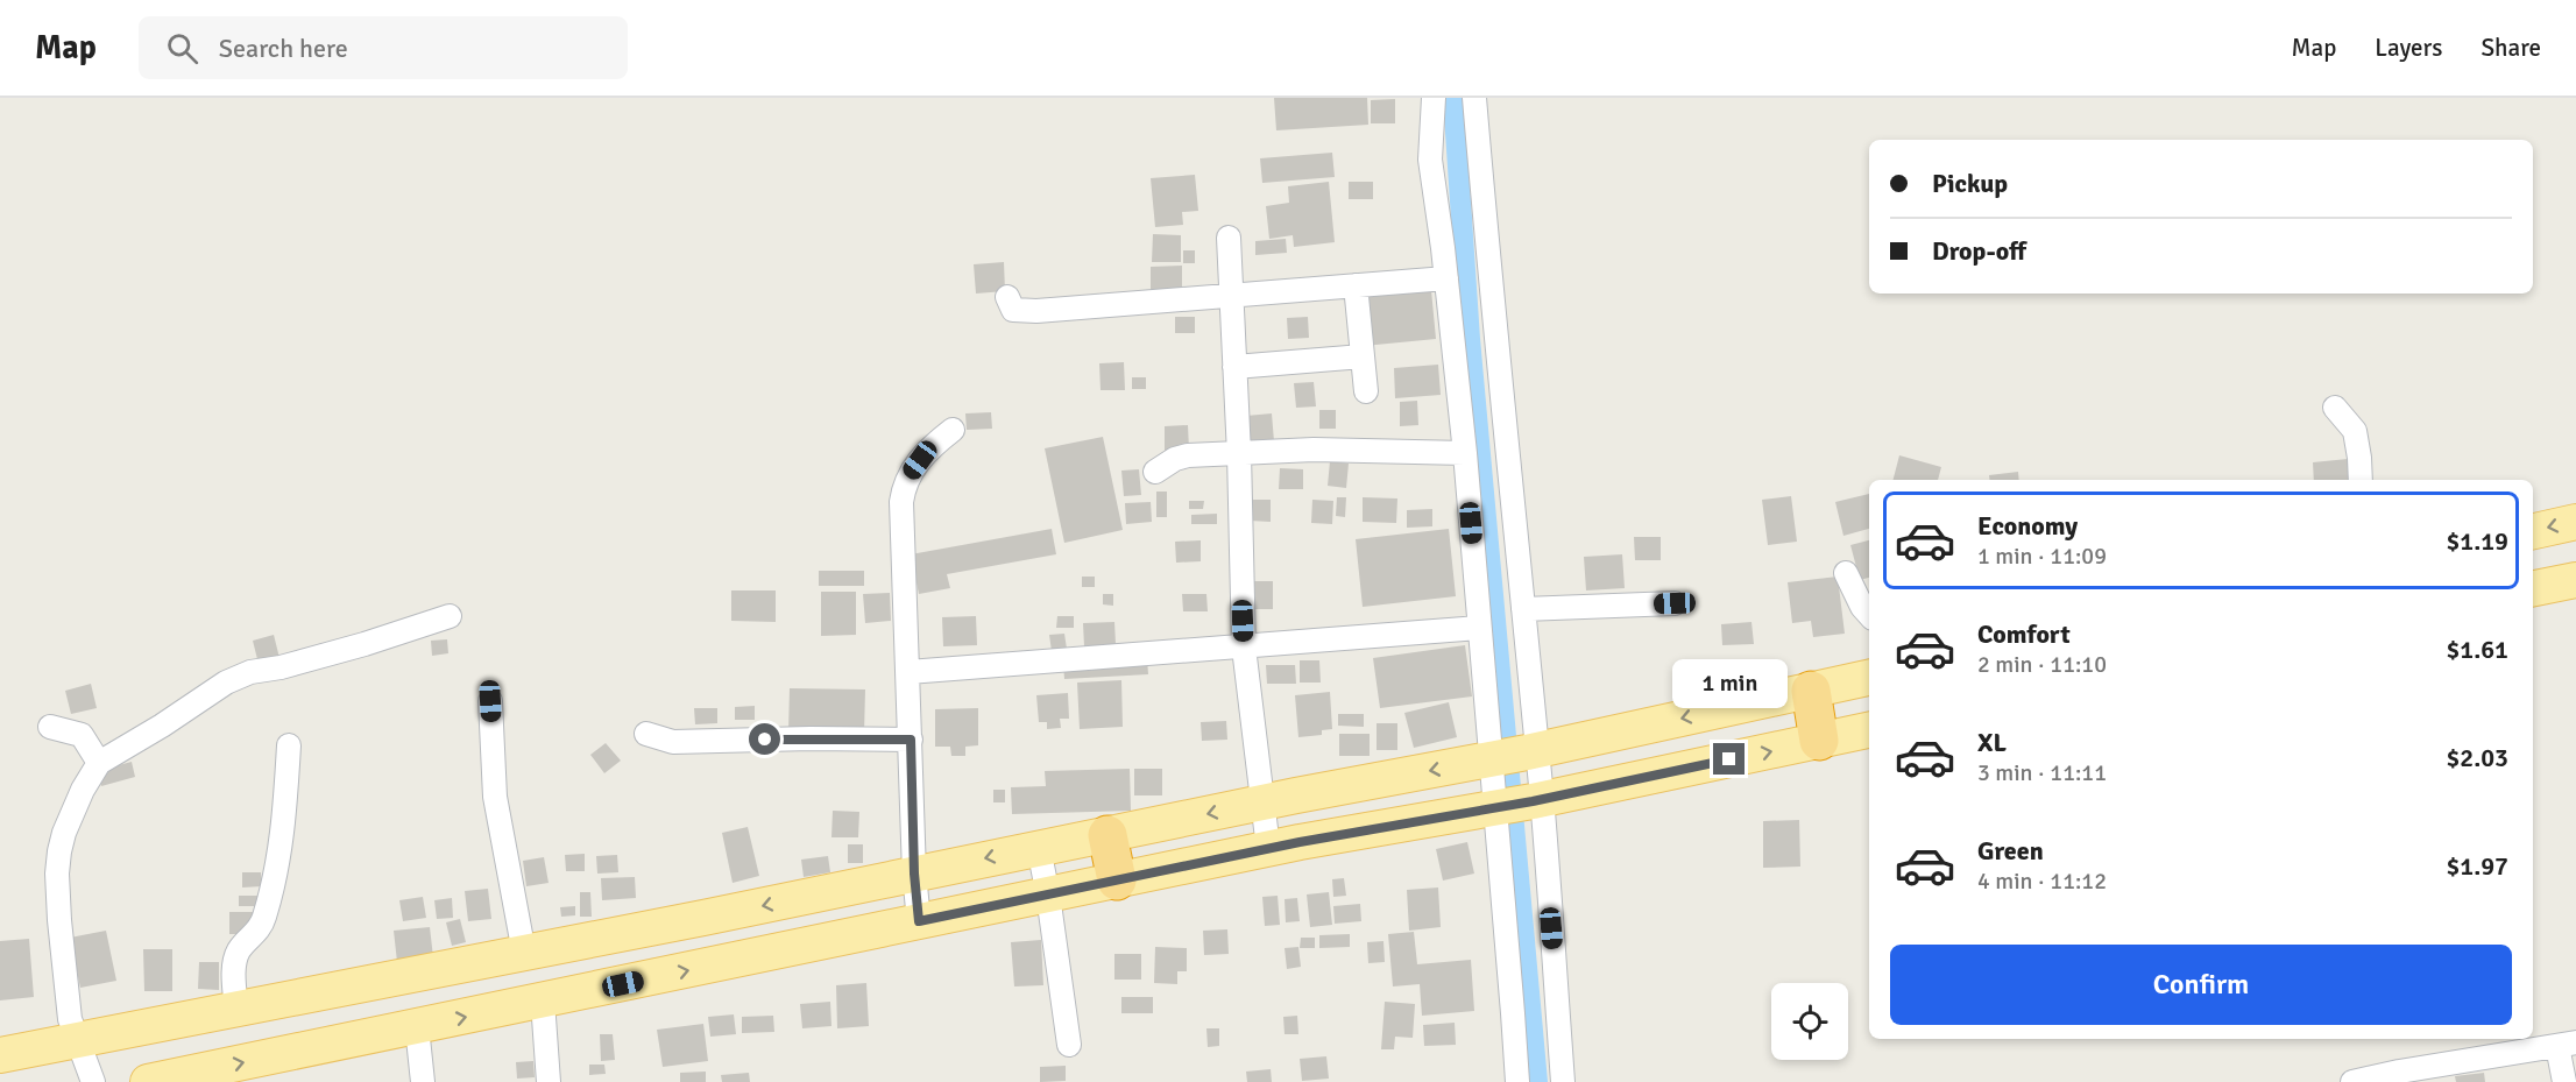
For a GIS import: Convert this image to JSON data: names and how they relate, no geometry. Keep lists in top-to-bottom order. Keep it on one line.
{"page":{"header":"Map","search":"Search here","nav":["Map","Layers","Share"],"banner":["Pickup","Drop-off"],"list":[{"name":"Economy","note":"1 min · 11:09","value":"$1.19"},{"name":"Comfort","note":"2 min · 11:10","value":"$1.61"},{"name":"XL","note":"3 min · 11:11","value":"$2.03"},{"name":"Green","note":"4 min · 11:12","value":"$1.97"}],"bubble":"1 min","buttons":"Confirm"}}
